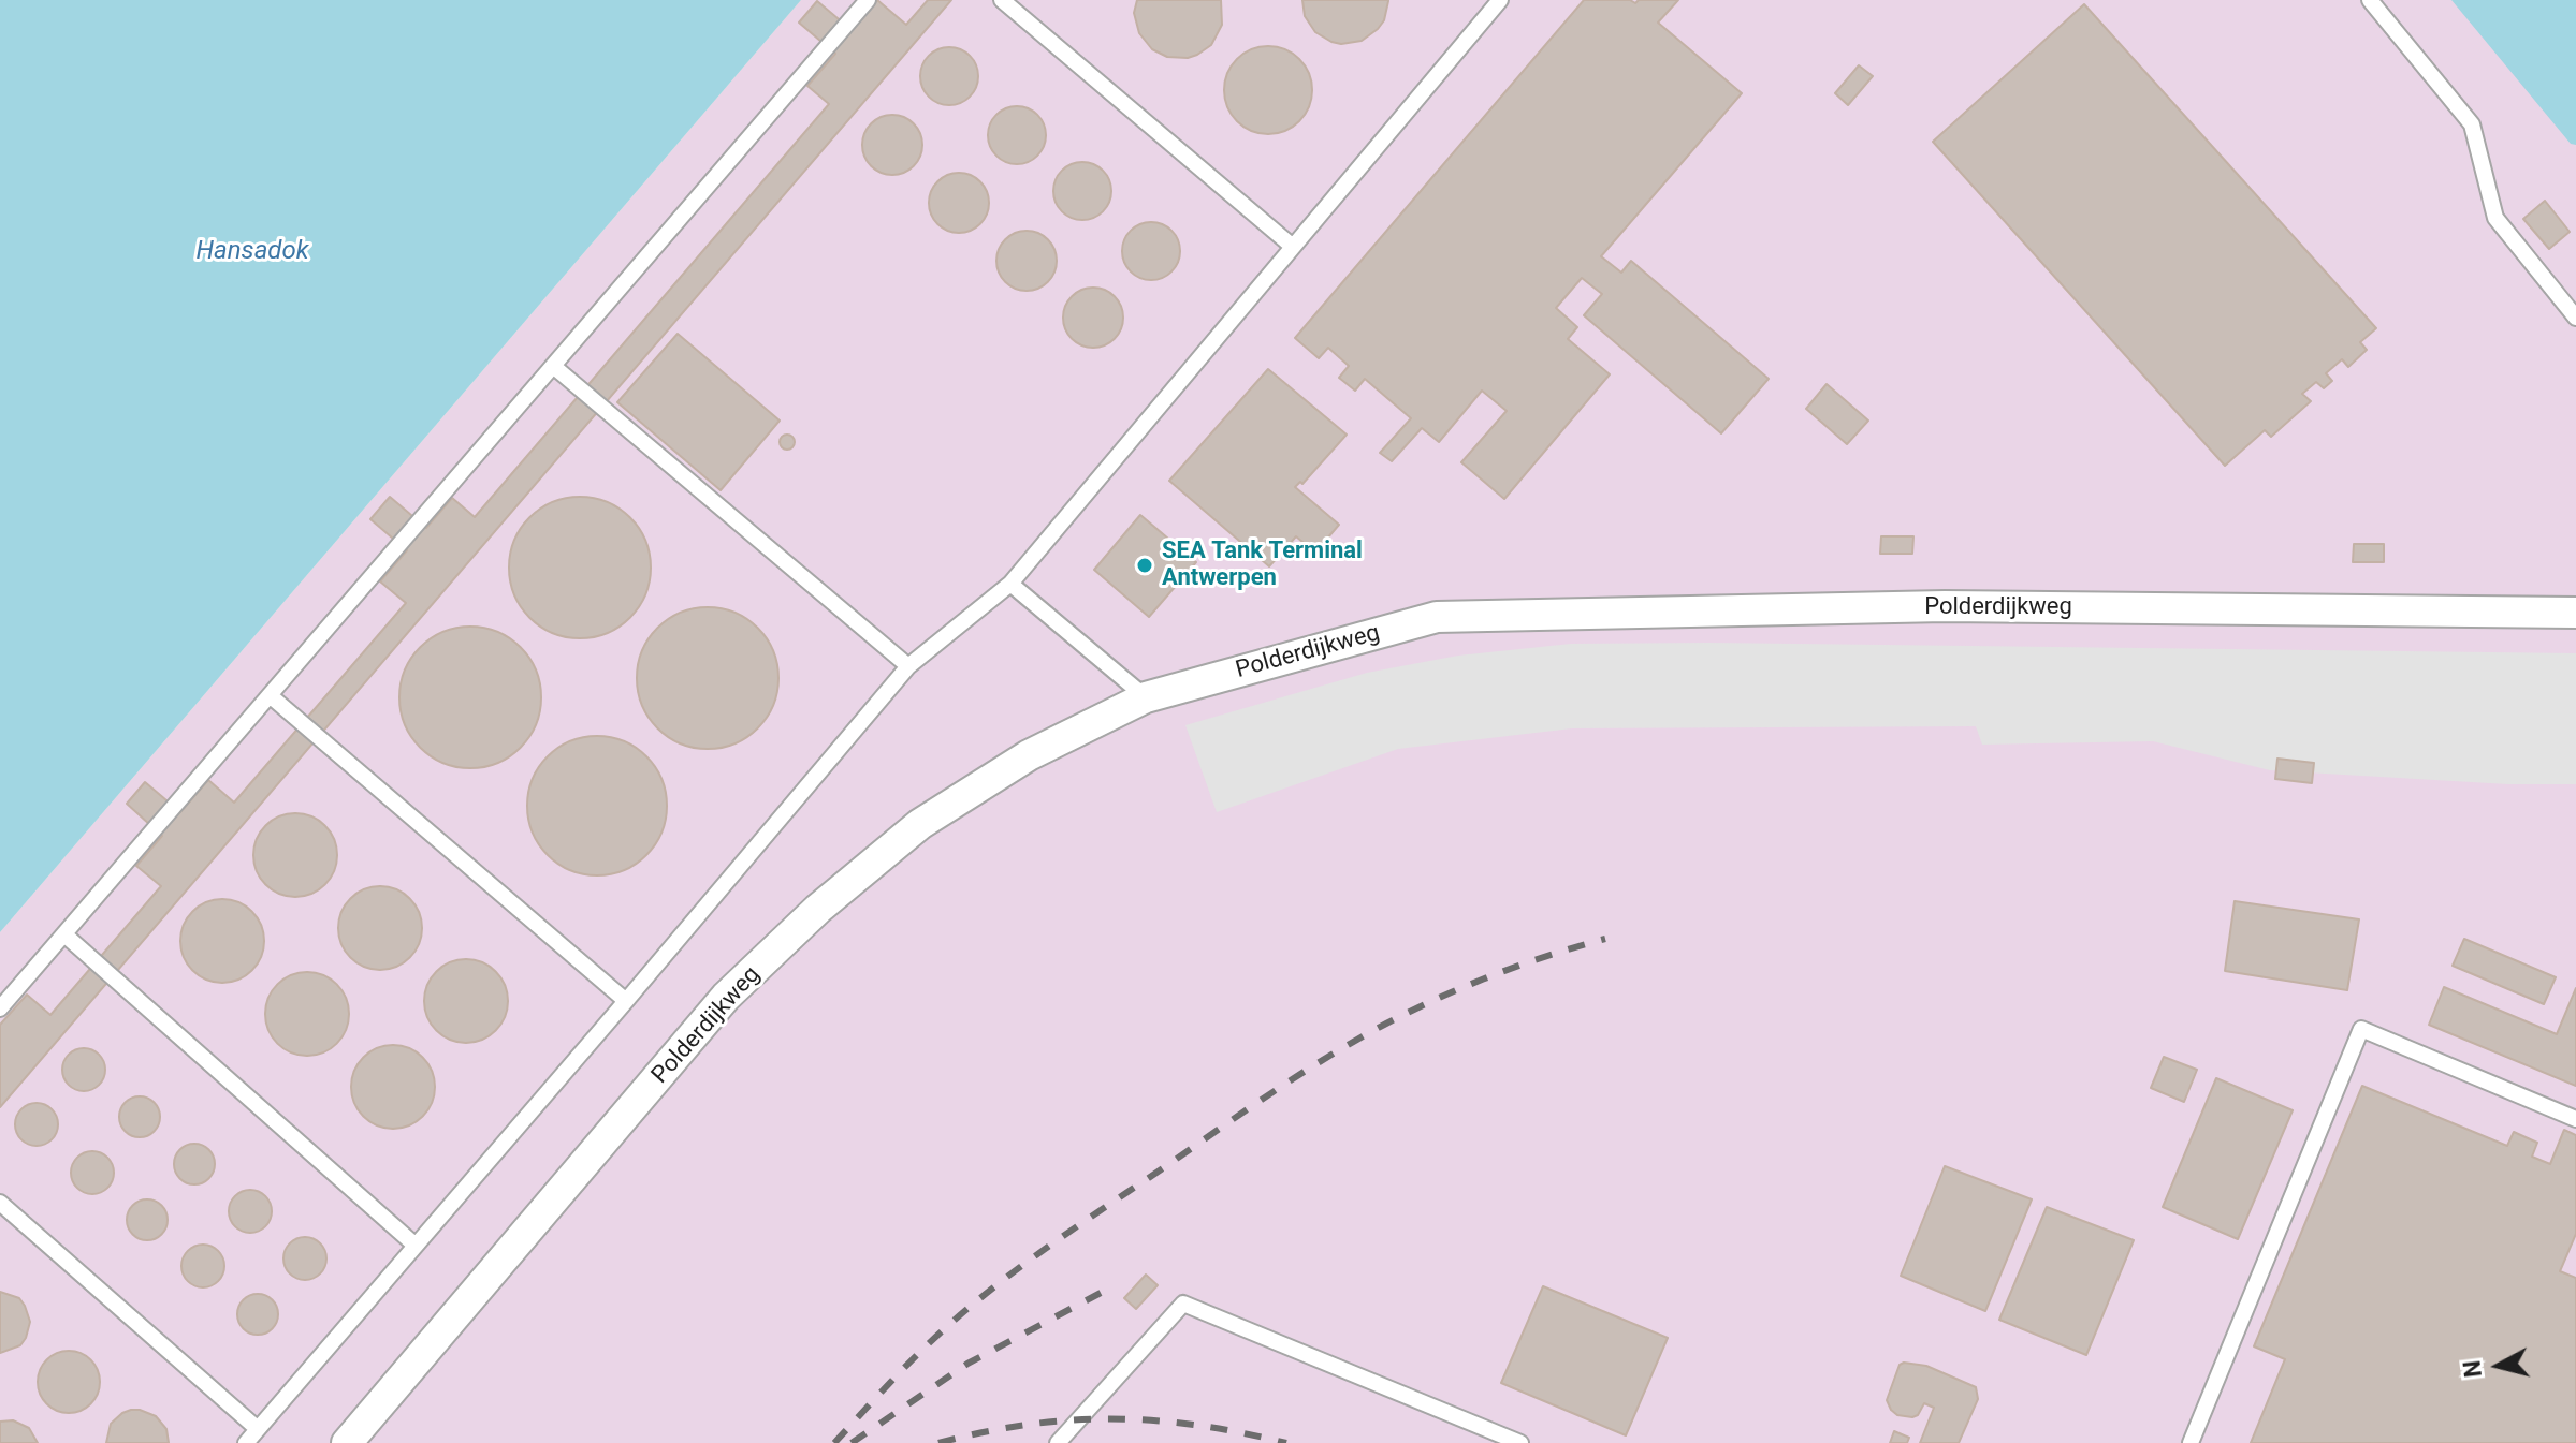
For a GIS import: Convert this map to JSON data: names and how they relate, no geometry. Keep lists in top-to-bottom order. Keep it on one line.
{"streets":{"street":["Polderdijkweg"]},"water":["Hansadok"],"places":["SEA Tank Terminal Antwerpen"],"north":"left"}
